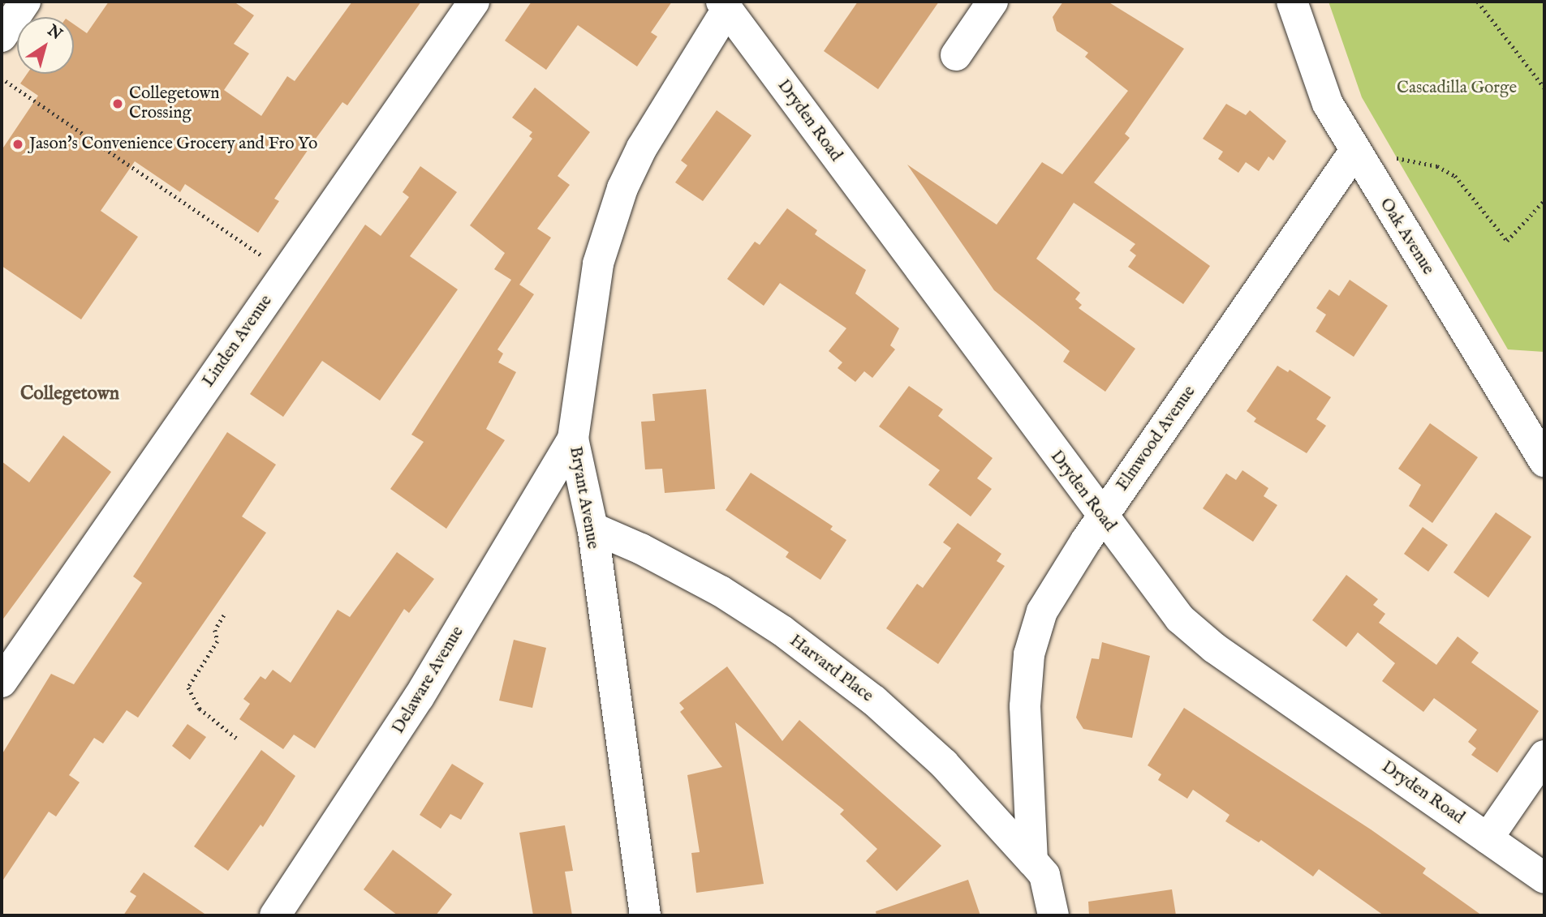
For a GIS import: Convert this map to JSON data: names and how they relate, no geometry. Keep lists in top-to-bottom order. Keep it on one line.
{"streets":{"street":["Dryden Road","Oak Avenue","Linden Avenue","Elmwood Avenue","Bryant Avenue","Harvard Place","Delaware Avenue"]},"crossings":[["Dryden Road","Elmwood Avenue"],["Dryden Road","Bryant Avenue"],["Oak Avenue","Elmwood Avenue"],["Elmwood Avenue","Harvard Place"],["Bryant Avenue","Harvard Place"],["Bryant Avenue","Delaware Avenue"]],"districts":["Collegetown"],"parks":["Cascadilla Gorge"],"places":["Collegetown Crossing","Jason's Convenience Grocery and Fro Yo"],"north":"top right"}
